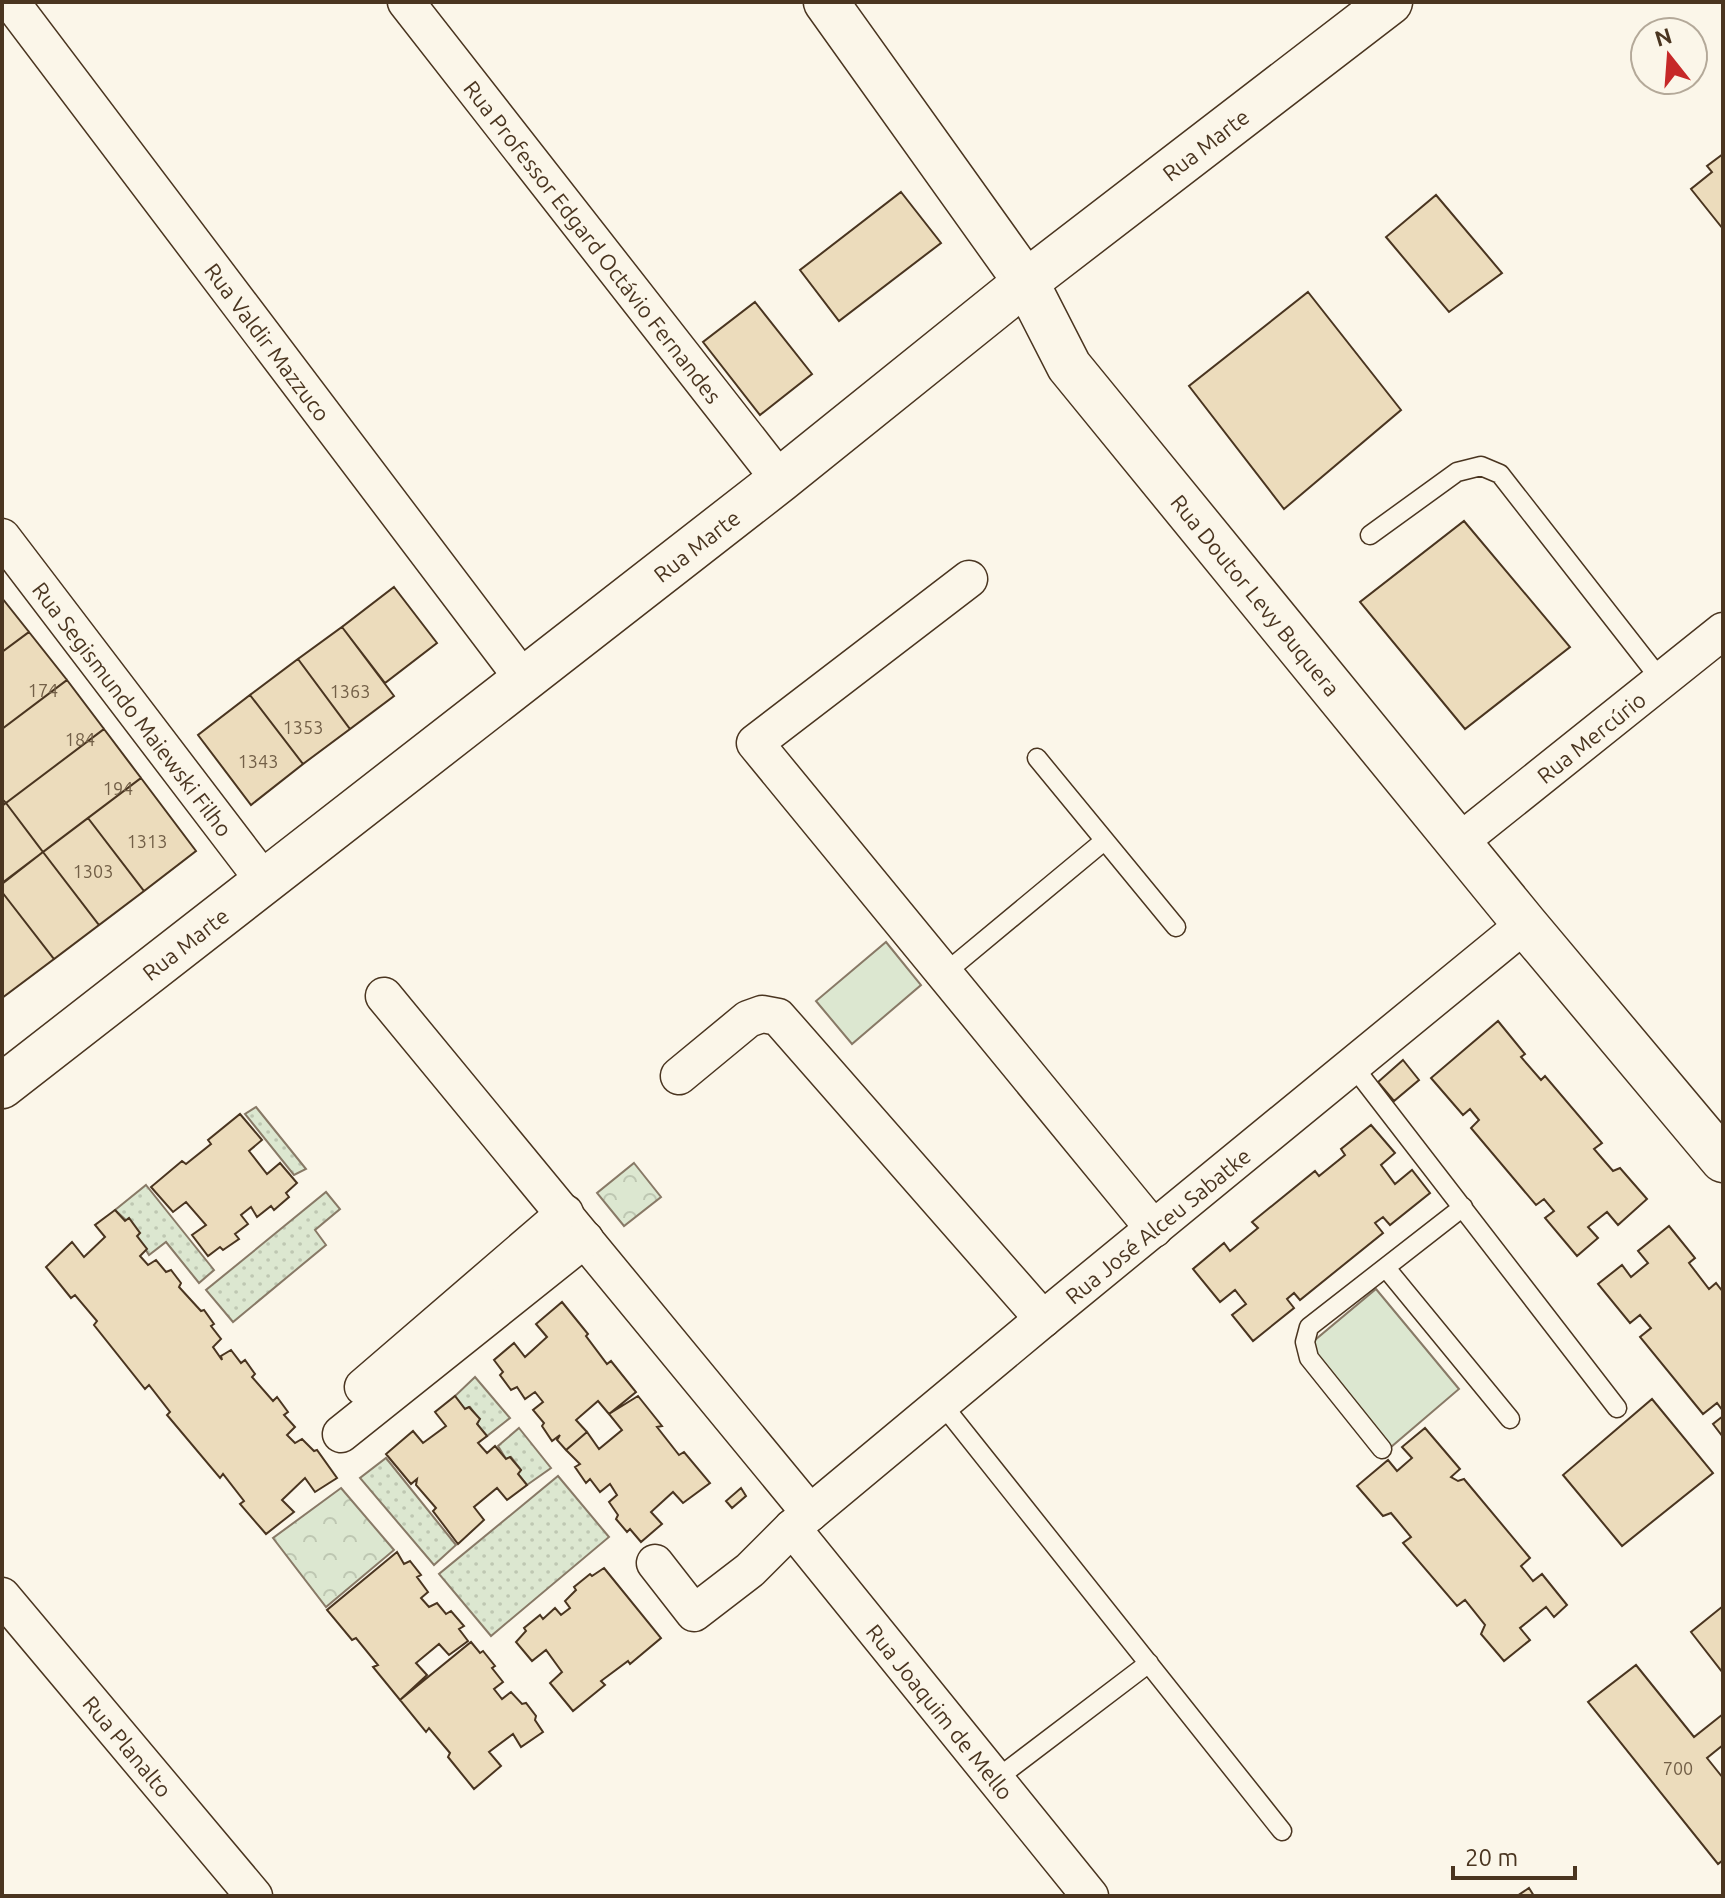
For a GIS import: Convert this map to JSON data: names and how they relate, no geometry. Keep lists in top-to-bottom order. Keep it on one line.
{"streets":{"street":["Rua Marte","Rua Professor Edgard Octávio Fernandes","Rua Valdir Mazzuco","Rua Doutor Levy Buquera","Rua Segismundo Maiewski Filho","Rua Mercúrio","Rua José Alceu Sabatke","Rua Joaquim de Mello","Rua Planalto"]},"crossings":[["Rua Marte","Rua Professor Edgard Octávio Fernandes"],["Rua Marte","Rua Valdir Mazzuco"],["Rua Marte","Rua Doutor Levy Buquera"],["Rua Marte","Rua Segismundo Maiewski Filho"],["Rua Doutor Levy Buquera","Rua Mercúrio"],["Rua Doutor Levy Buquera","Rua José Alceu Sabatke"],["Rua José Alceu Sabatke","Rua Joaquim de Mello"]],"house_numbers":["174","1363","1353","184","1343","194","1313","1303","700"],"scale_bar":"20 m","north":"top"}
